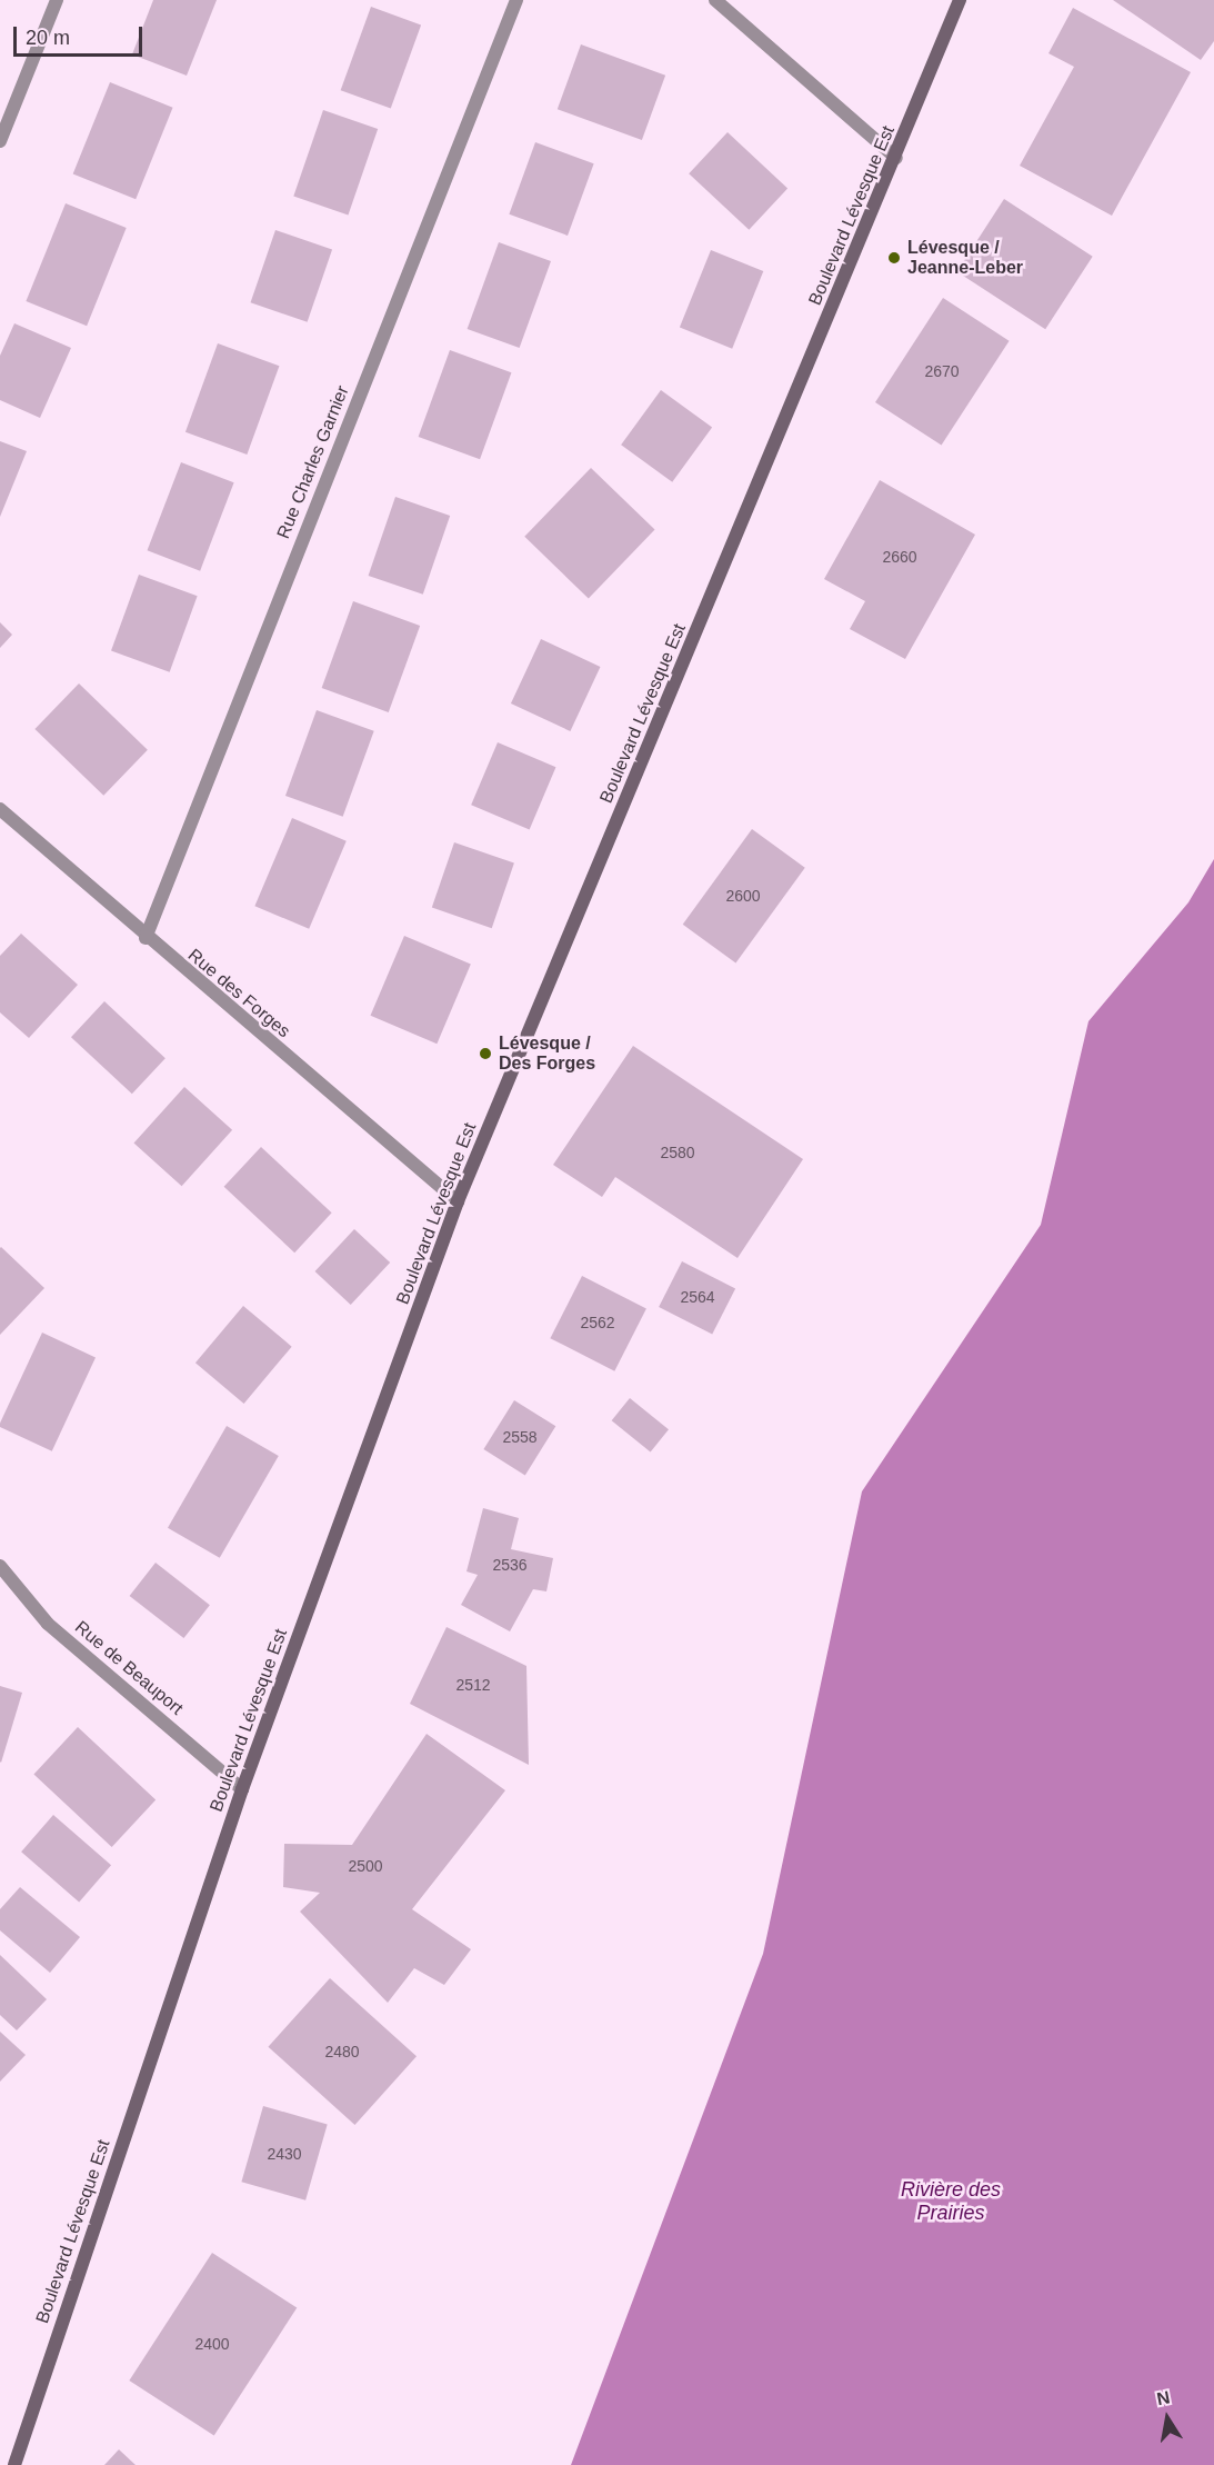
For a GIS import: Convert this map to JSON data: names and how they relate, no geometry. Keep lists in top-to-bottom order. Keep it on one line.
{"streets":{"street":["Boulevard Lévesque Est","Rue Charles Garnier","Rue des Forges","Rue de Beauport"]},"crossings":[["Boulevard Lévesque Est","Rue des Forges"],["Boulevard Lévesque Est","Rue de Beauport"],["Rue Charles Garnier","Rue des Forges"]],"water":["Rivière des Prairies"],"places":["Lévesque / Jeanne-Leber","Lévesque / Des Forges"],"house_numbers":["2670","2660","2600","2580","2564","2562","2558","2536","2512","2500","2480","2430","2400"],"scale_bar":"20 m","north":"top"}
